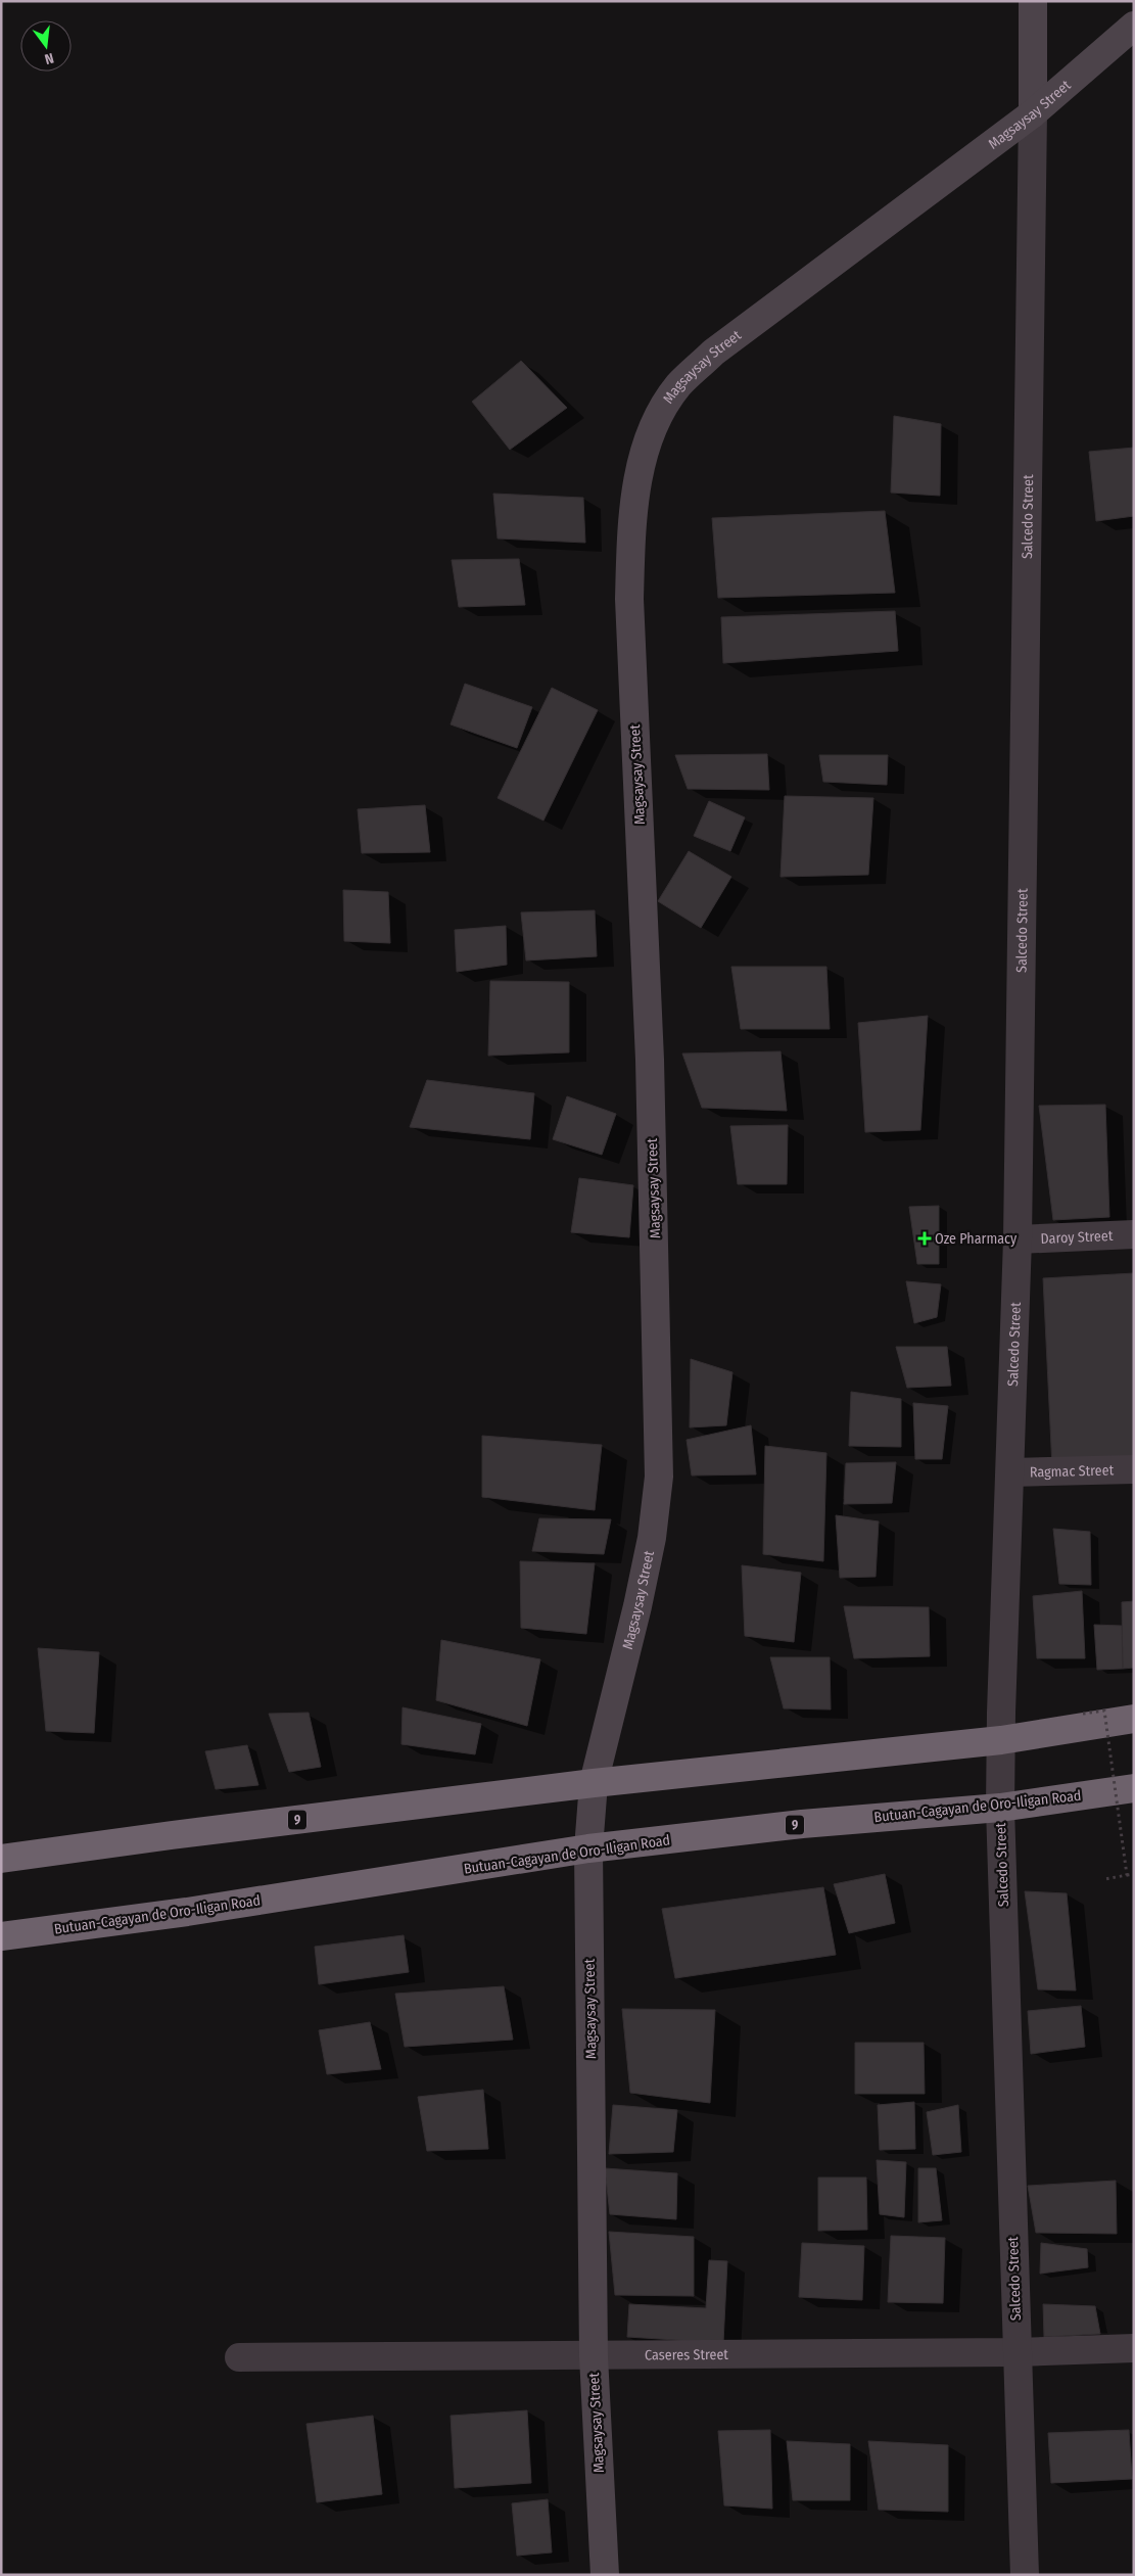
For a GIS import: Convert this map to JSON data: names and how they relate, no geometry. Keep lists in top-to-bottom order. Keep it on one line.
{"streets":{"highway":["Butuan-Cagayan de Oro-Iligan Road","9"],"street":["Magsaysay Street","Salcedo Street","Daroy Street","Ragmac Street","Caseres Street"]},"crossings":[["Magsaysay Street","Salcedo Street"],["Magsaysay Street","Butuan-Cagayan de Oro-Iligan Road"],["Magsaysay Street","9"],["Magsaysay Street","Caseres Street"],["Salcedo Street","Daroy Street"],["Salcedo Street","Ragmac Street"],["Salcedo Street","Butuan-Cagayan de Oro-Iligan Road"],["Salcedo Street","9"],["Salcedo Street","Caseres Street"]],"places":{"health":["Oze Pharmacy"]},"north":"bottom"}
